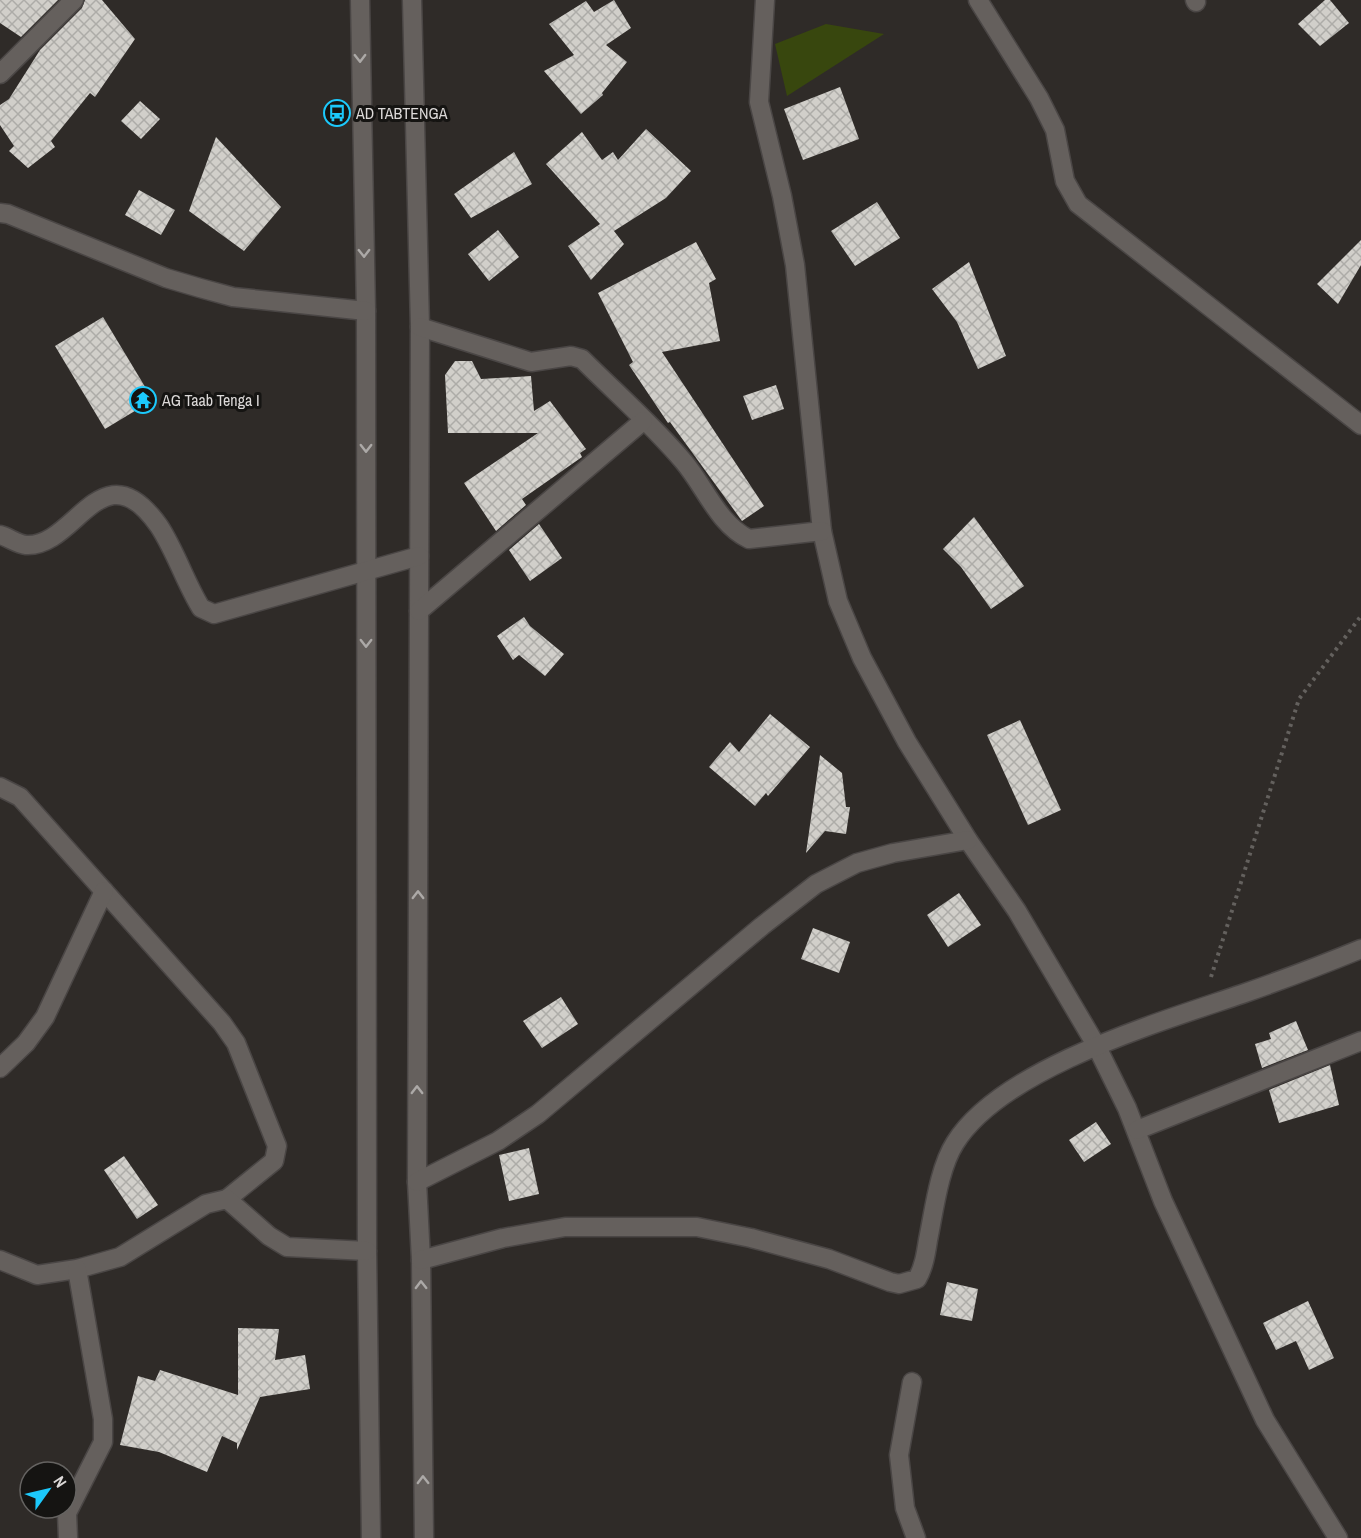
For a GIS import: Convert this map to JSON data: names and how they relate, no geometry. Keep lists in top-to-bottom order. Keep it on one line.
{"places":{"bus stop":["AD TABTENGA"],"temple":["AG Taab Tenga I"]},"north":"top right"}
